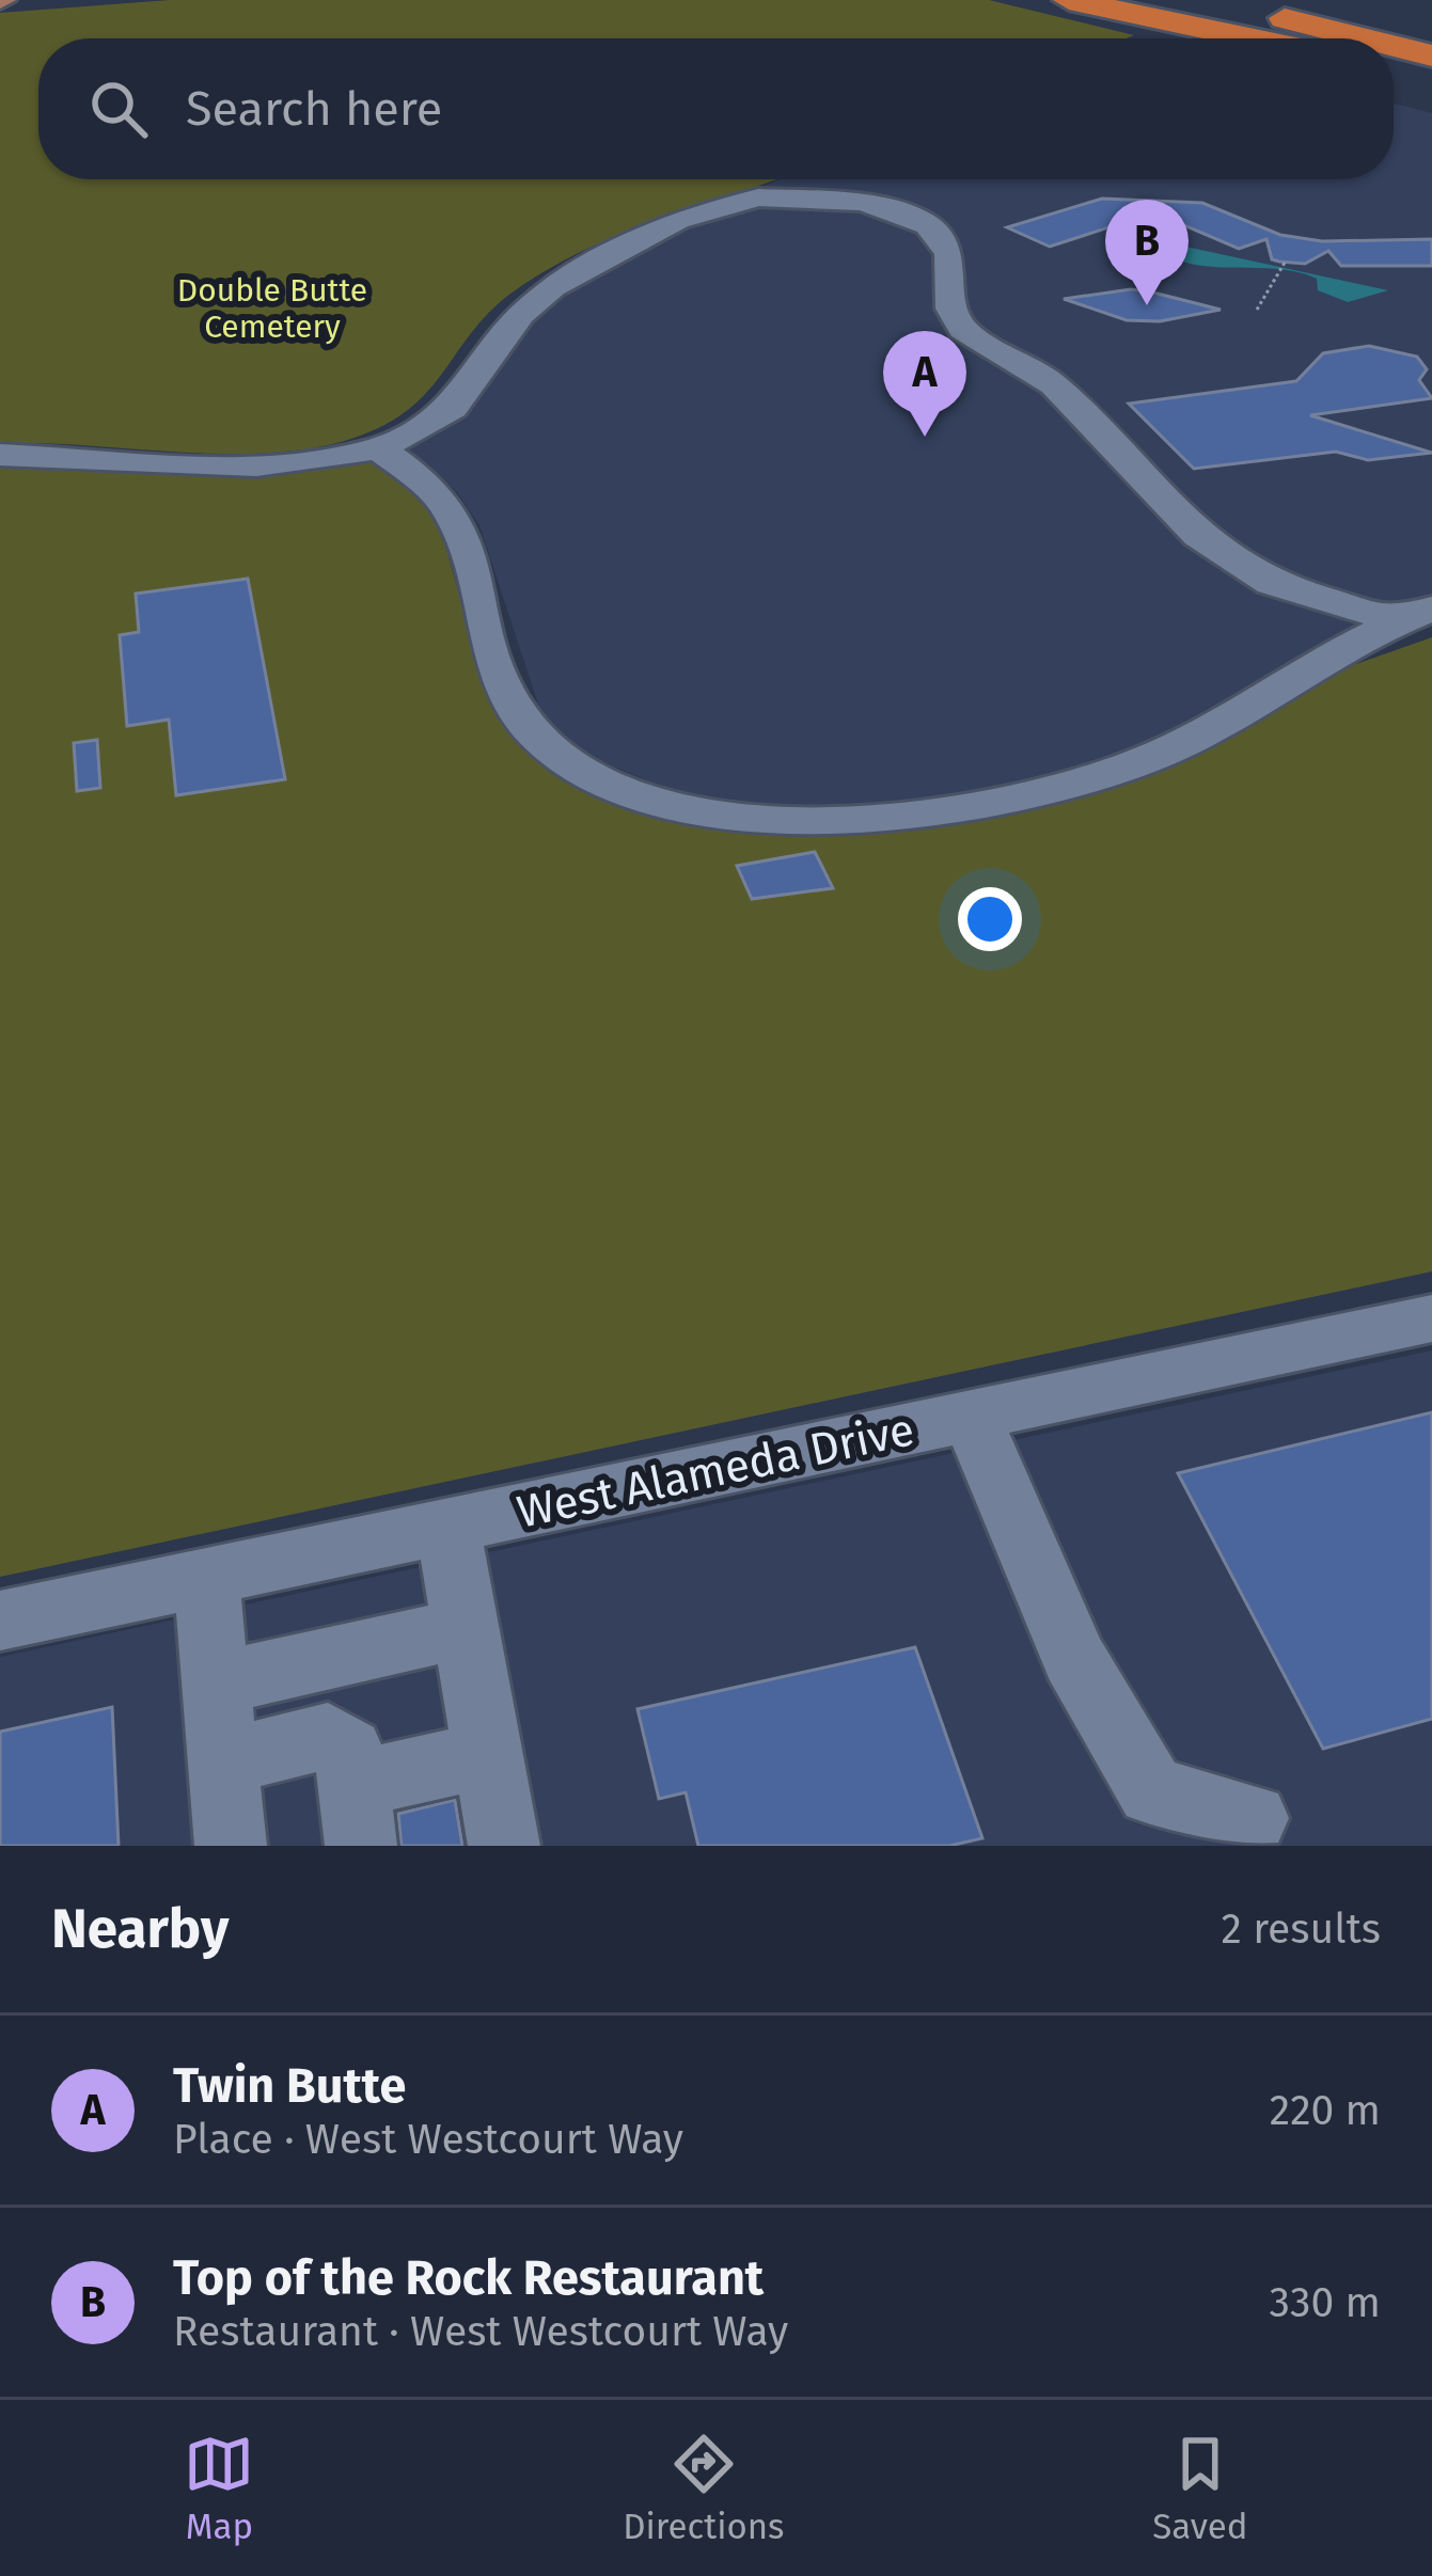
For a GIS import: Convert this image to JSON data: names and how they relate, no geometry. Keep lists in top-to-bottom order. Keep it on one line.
{"streets":{"street":["West Alameda Drive"]},"parks":["Double Butte Cemetery"],"page":{"search":"Search here","pins":["B","A"],"heading":["Nearby","2 results"],"list":[{"mark":"A","name":"Twin Butte","note":"Place · West Westcourt Way","value":"220 m"},{"mark":"B","name":"Top of the Rock Restaurant","note":"Restaurant · West Westcourt Way","value":"330 m"}],"nav":["Map","Directions","Saved"]}}
